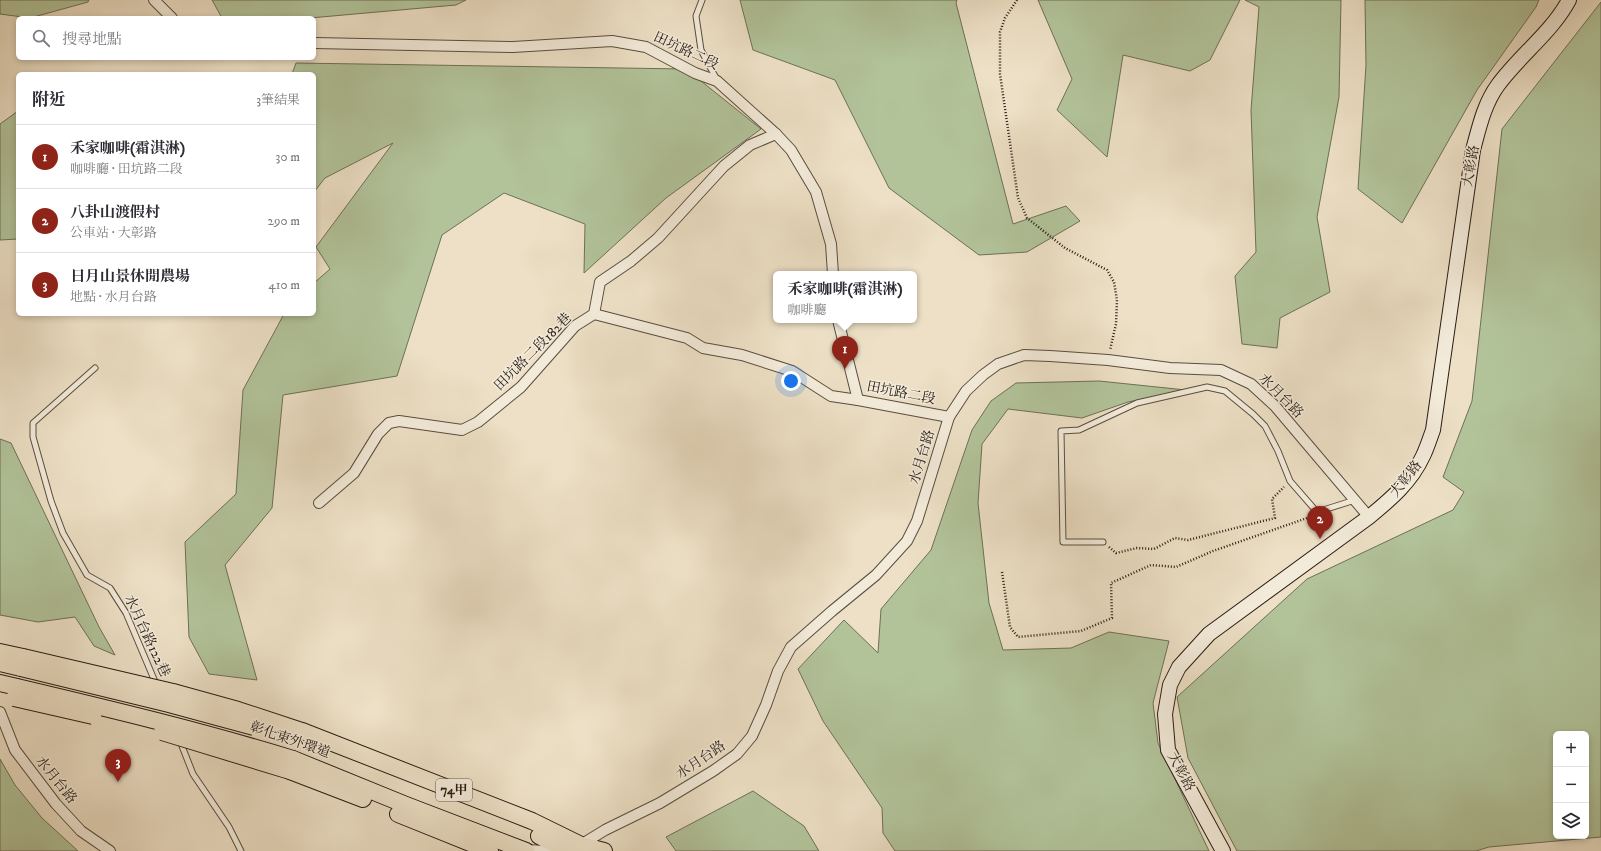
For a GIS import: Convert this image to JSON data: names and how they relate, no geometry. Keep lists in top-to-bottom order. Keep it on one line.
{"streets":{"main road":["大彰路","彰化東外環道","74甲"],"street":["田坑路二段","田坑路二段182巷","水月台路"],"lane":["水月台路122巷"]},"crossings":[["田坑路二段","田坑路二段182巷"],["田坑路二段","水月台路"],["大彰路","水月台路"],["水月台路","彰化東外環道"],["水月台路","74甲"],["彰化東外環道","74甲"]],"page":{"search":"搜尋地點","heading":["附近","3筆結果"],"list":[{"mark":"1","name":"禾家咖啡(霜淇淋)","note":"咖啡廳 · 田坑路二段","value":"30 m"},{"mark":"2","name":"八卦山渡假村","note":"公車站 · 大彰路","value":"290 m"},{"mark":"3","name":"日月山景休閒農場","note":"地點 · 水月台路","value":"410 m"}],"popup":["禾家咖啡(霜淇淋)","咖啡廳"],"pins":["1","2","3"],"map_buttons":["+","−"]}}
